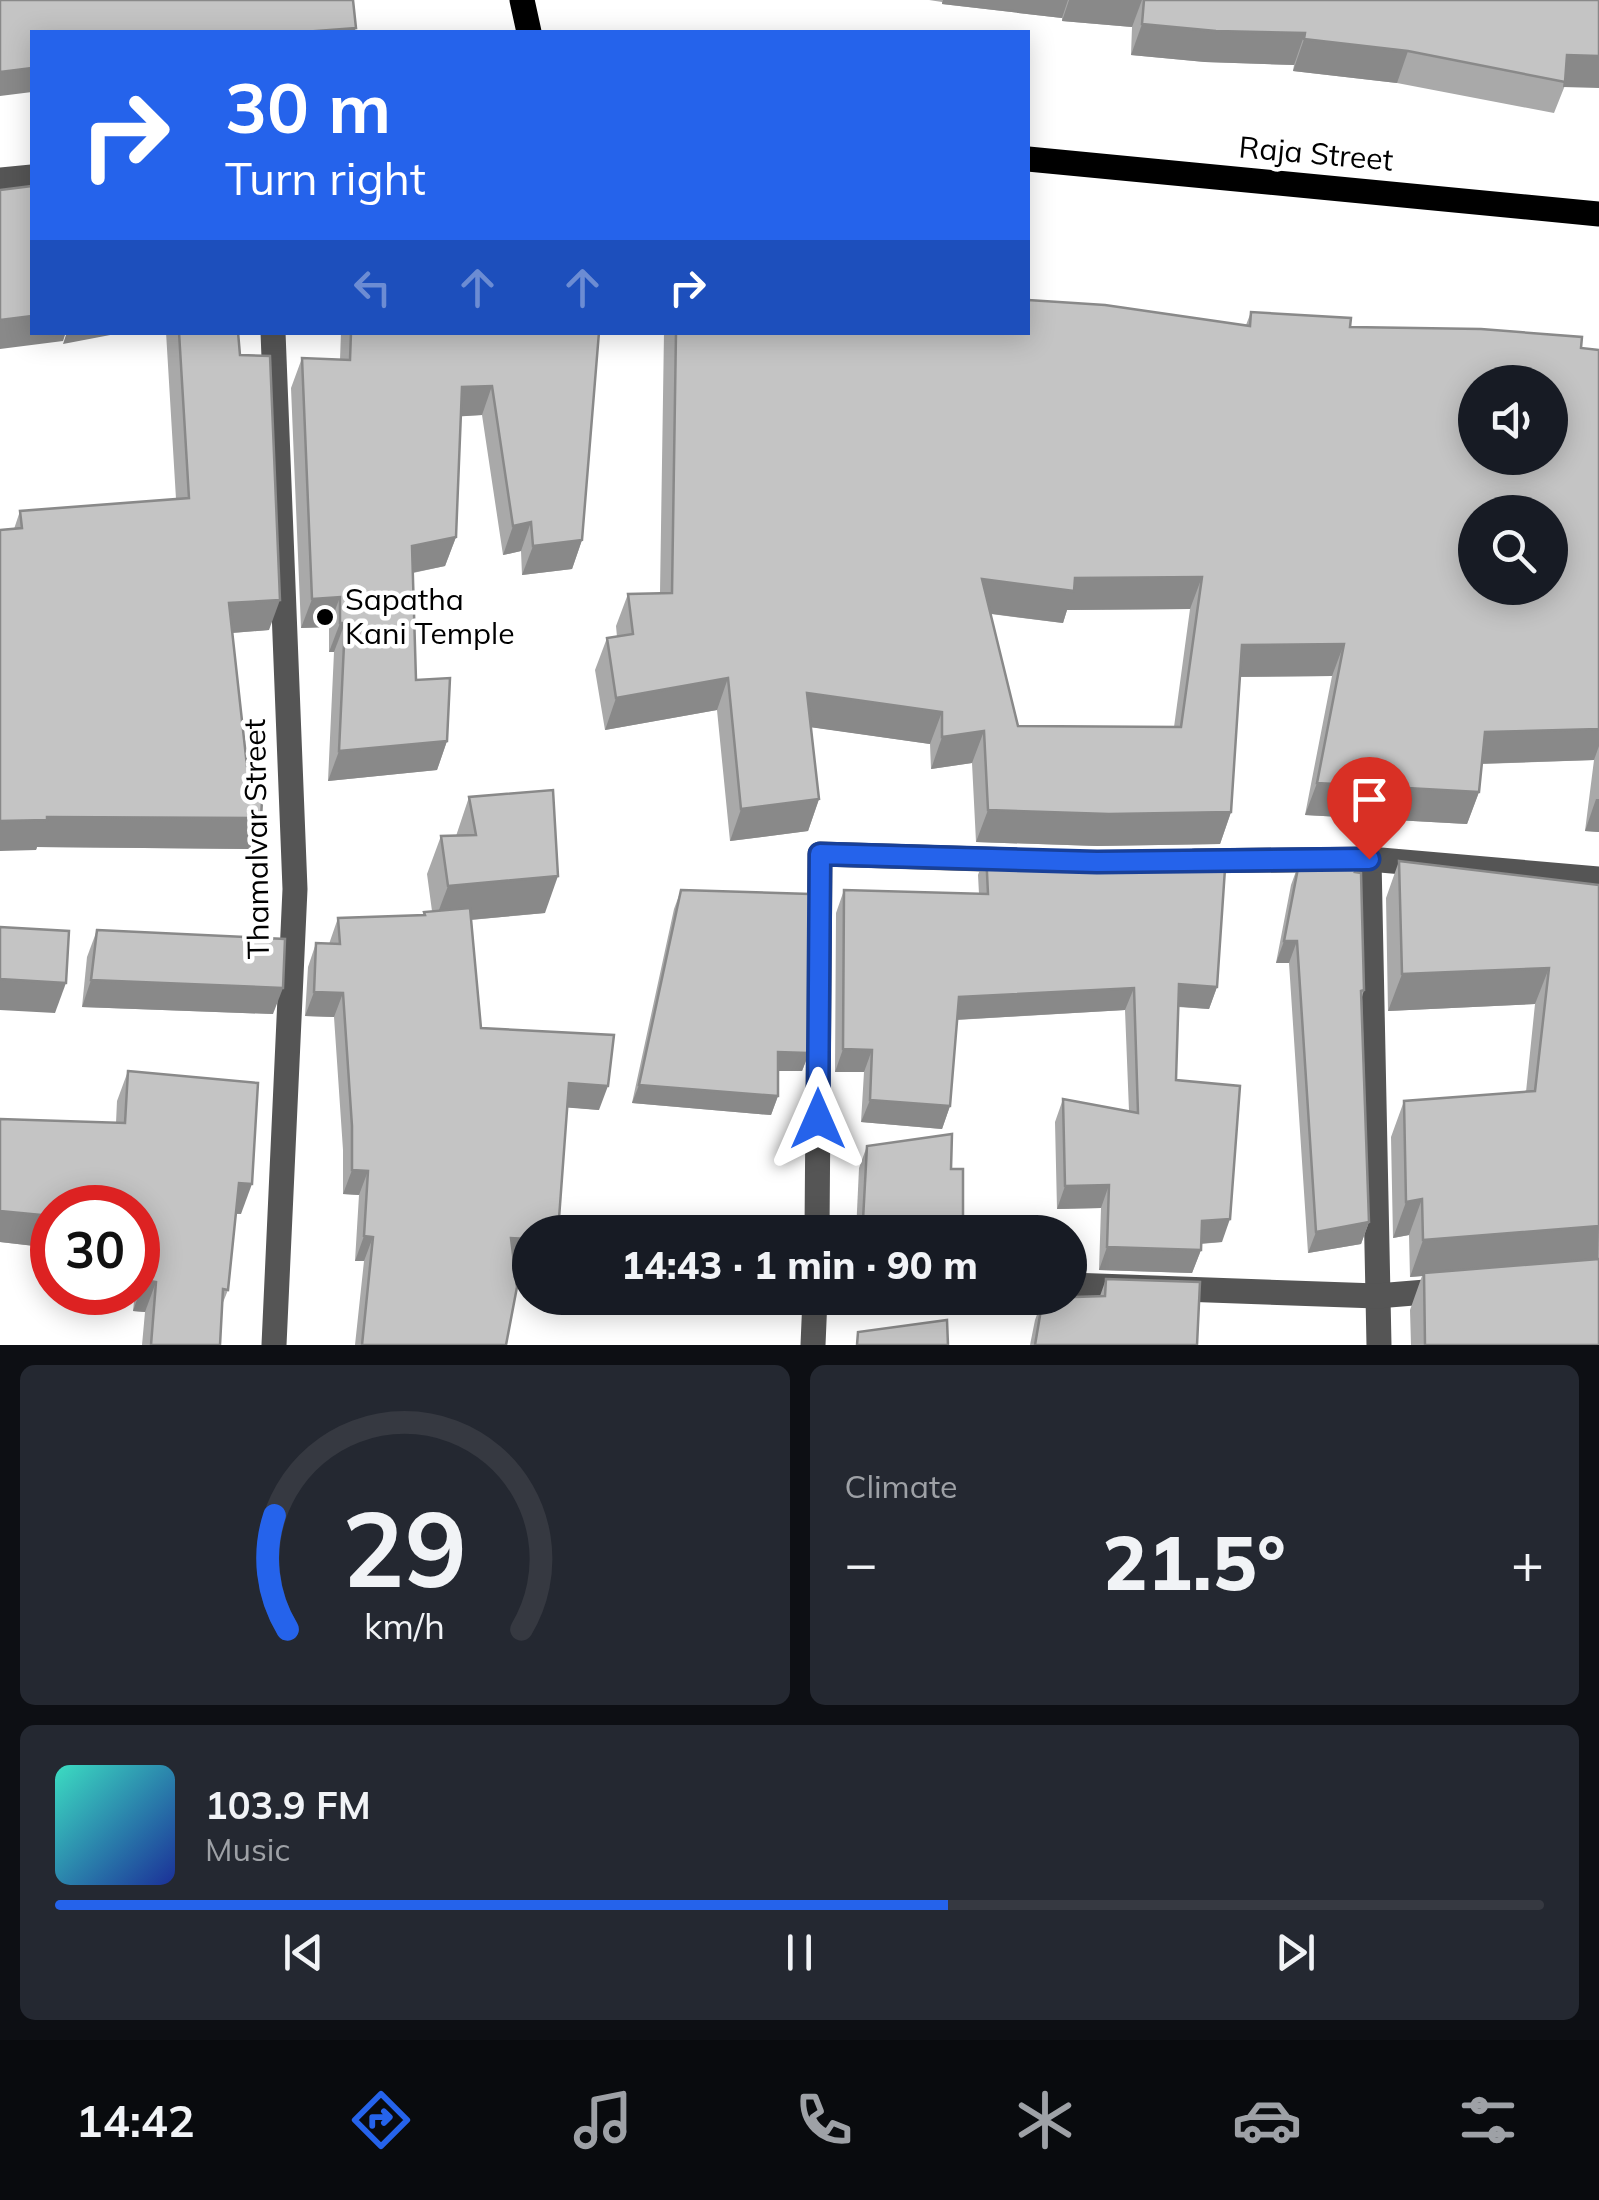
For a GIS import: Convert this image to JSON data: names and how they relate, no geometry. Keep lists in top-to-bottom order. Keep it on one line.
{"streets":{"main road":["Raja Street"],"street":["Thamalvar Street"]},"places":["Sapatha Kani Temple"],"page":{"turn":["30 m","Turn right"],"limit":"30","trip":"14:43 · 1 min · 90 m","tile":"Climate","heat":["−","21.5°","+"],"song":["103.9 FM","Music"],"tabs":"14:42","gauge":["29","km/h"]}}
